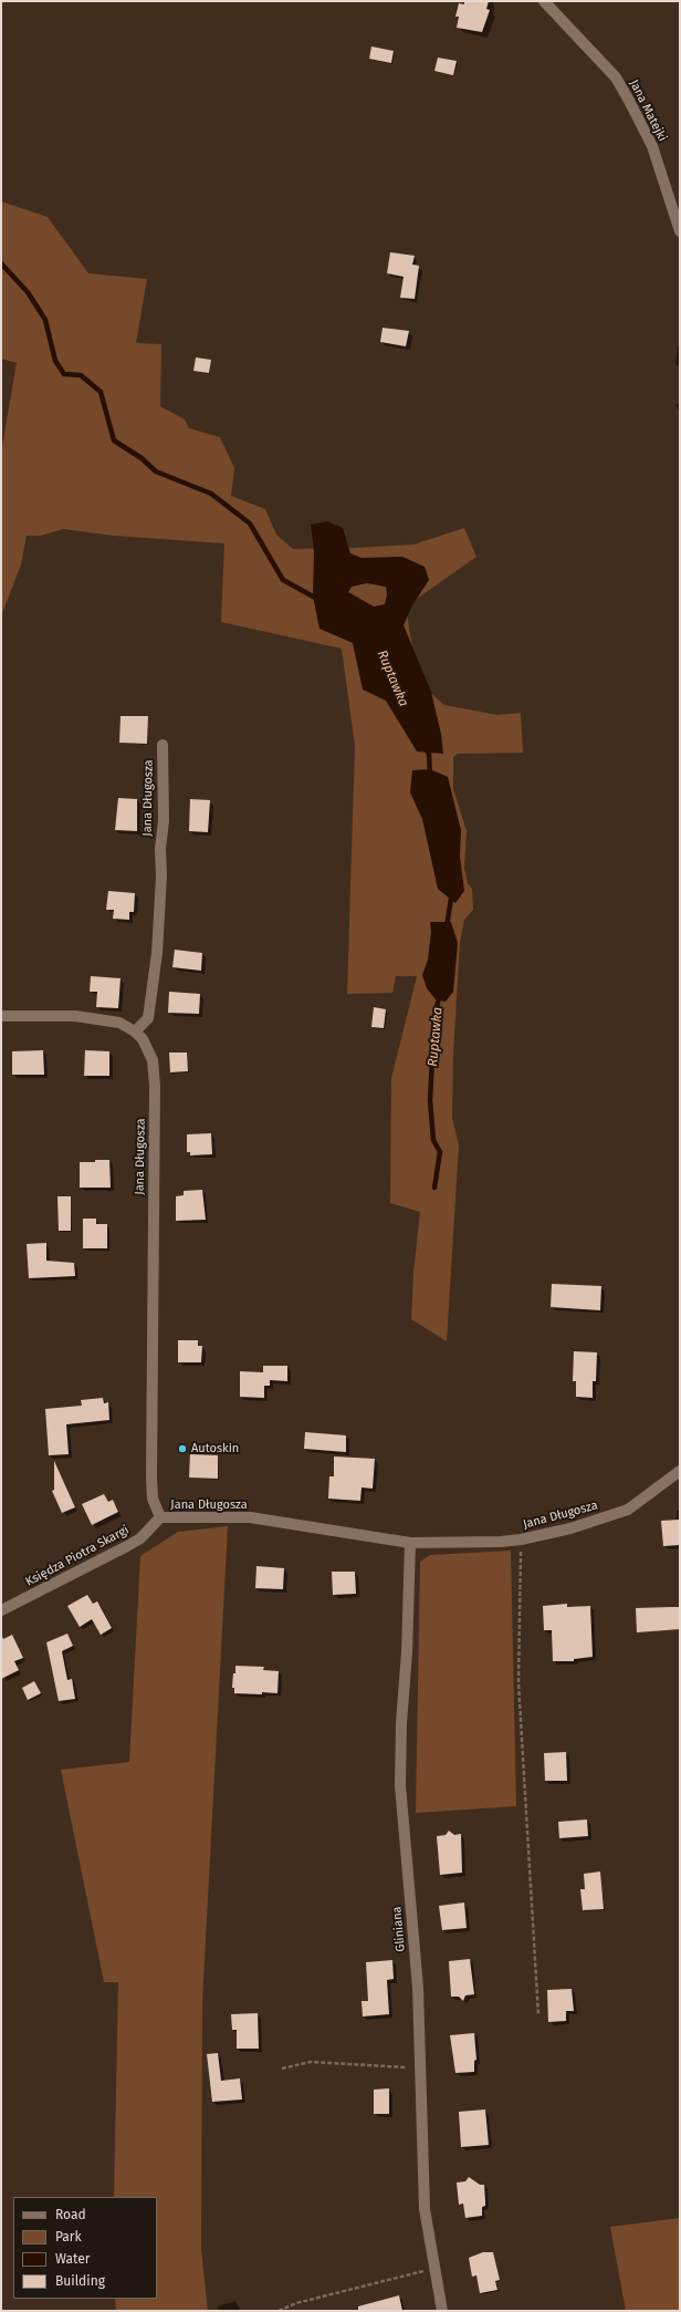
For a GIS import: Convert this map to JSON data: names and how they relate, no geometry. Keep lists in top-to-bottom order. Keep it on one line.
{"streets":{"street":["Jana Matejki","Jana Długosza","Księdza Piotra Skargi","Gliniana"]},"crossings":[["Jana Długosza","Księdza Piotra Skargi"],["Jana Długosza","Gliniana"]],"water":["Ruptawka"],"places":["Autoskin"],"legend":["Road","Park","Water","Building"]}
